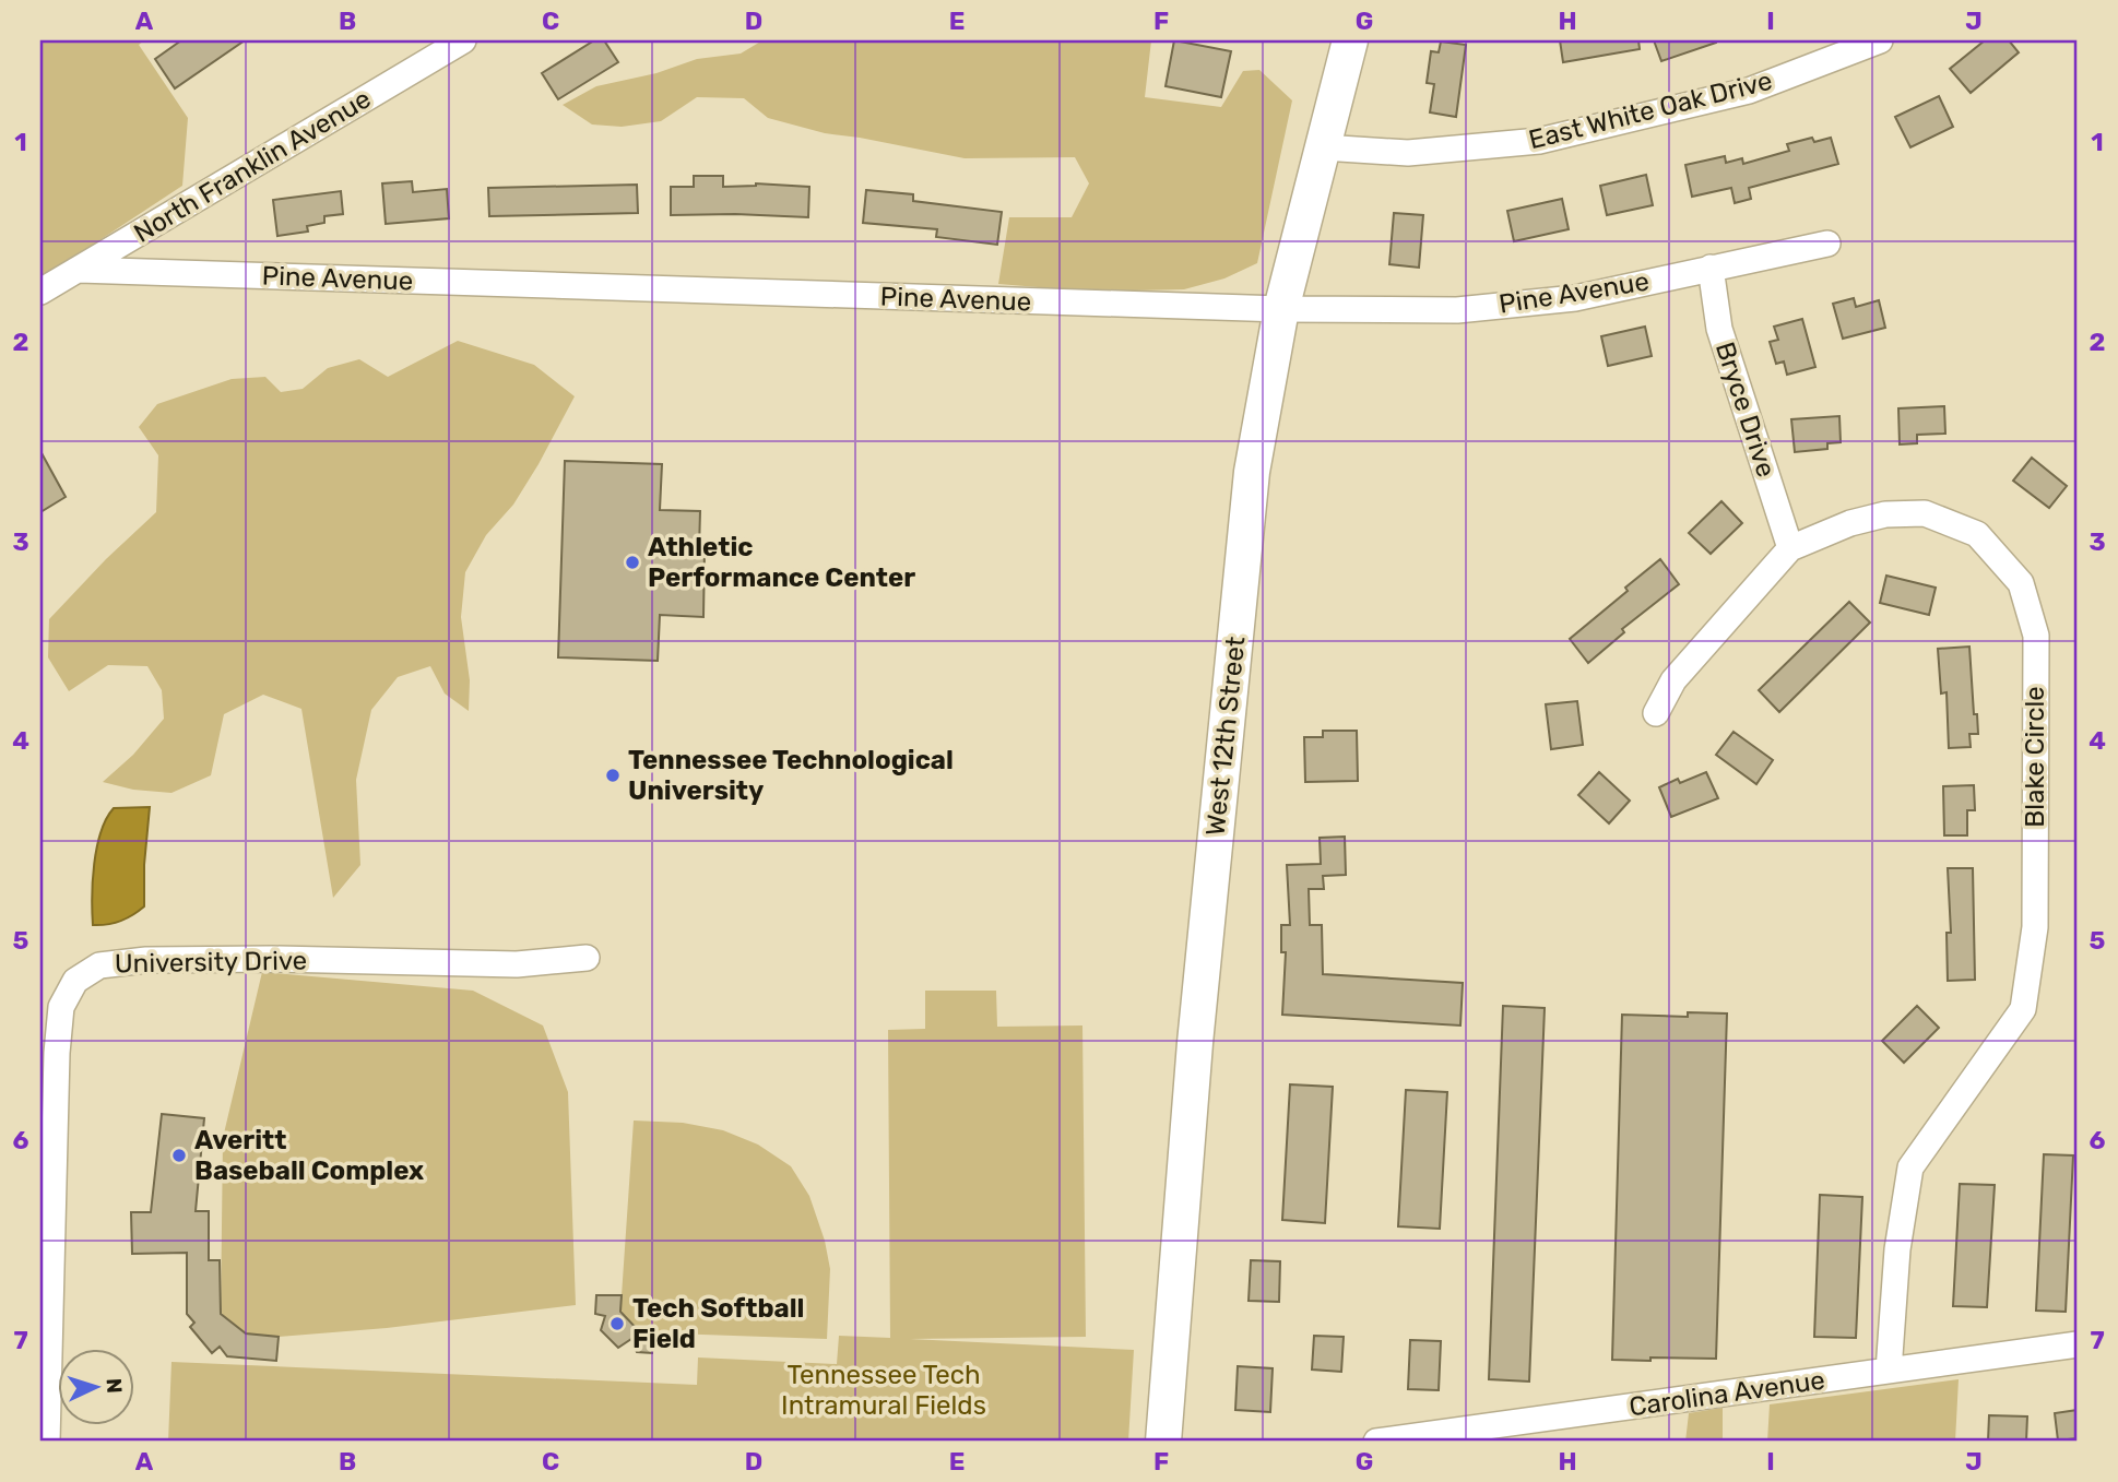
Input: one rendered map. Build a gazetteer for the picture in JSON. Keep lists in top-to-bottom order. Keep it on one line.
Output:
{"streets":{"main road":["West 12th Street"],"street":["East White Oak Drive","North Franklin Avenue","Pine Avenue","Bryce Drive","Blake Circle","University Drive","Carolina Avenue"]},"crossings":[["East White Oak Drive","West 12th Street"],["North Franklin Avenue","Pine Avenue"],["Pine Avenue","Bryce Drive"],["Pine Avenue","West 12th Street"],["Bryce Drive","Blake Circle"],["Blake Circle","Carolina Avenue"]],"parks":["Tennessee Tech Intramural Fields"],"places":["Athletic Performance Center","Tennessee Technological University","Averitt Baseball Complex","Tech Softball Field"],"north":"right","grid":{"columns":["A","B","C","D","E","F","G","H","I","J"],"rows":["1","2","3","4","5","6","7"]}}
